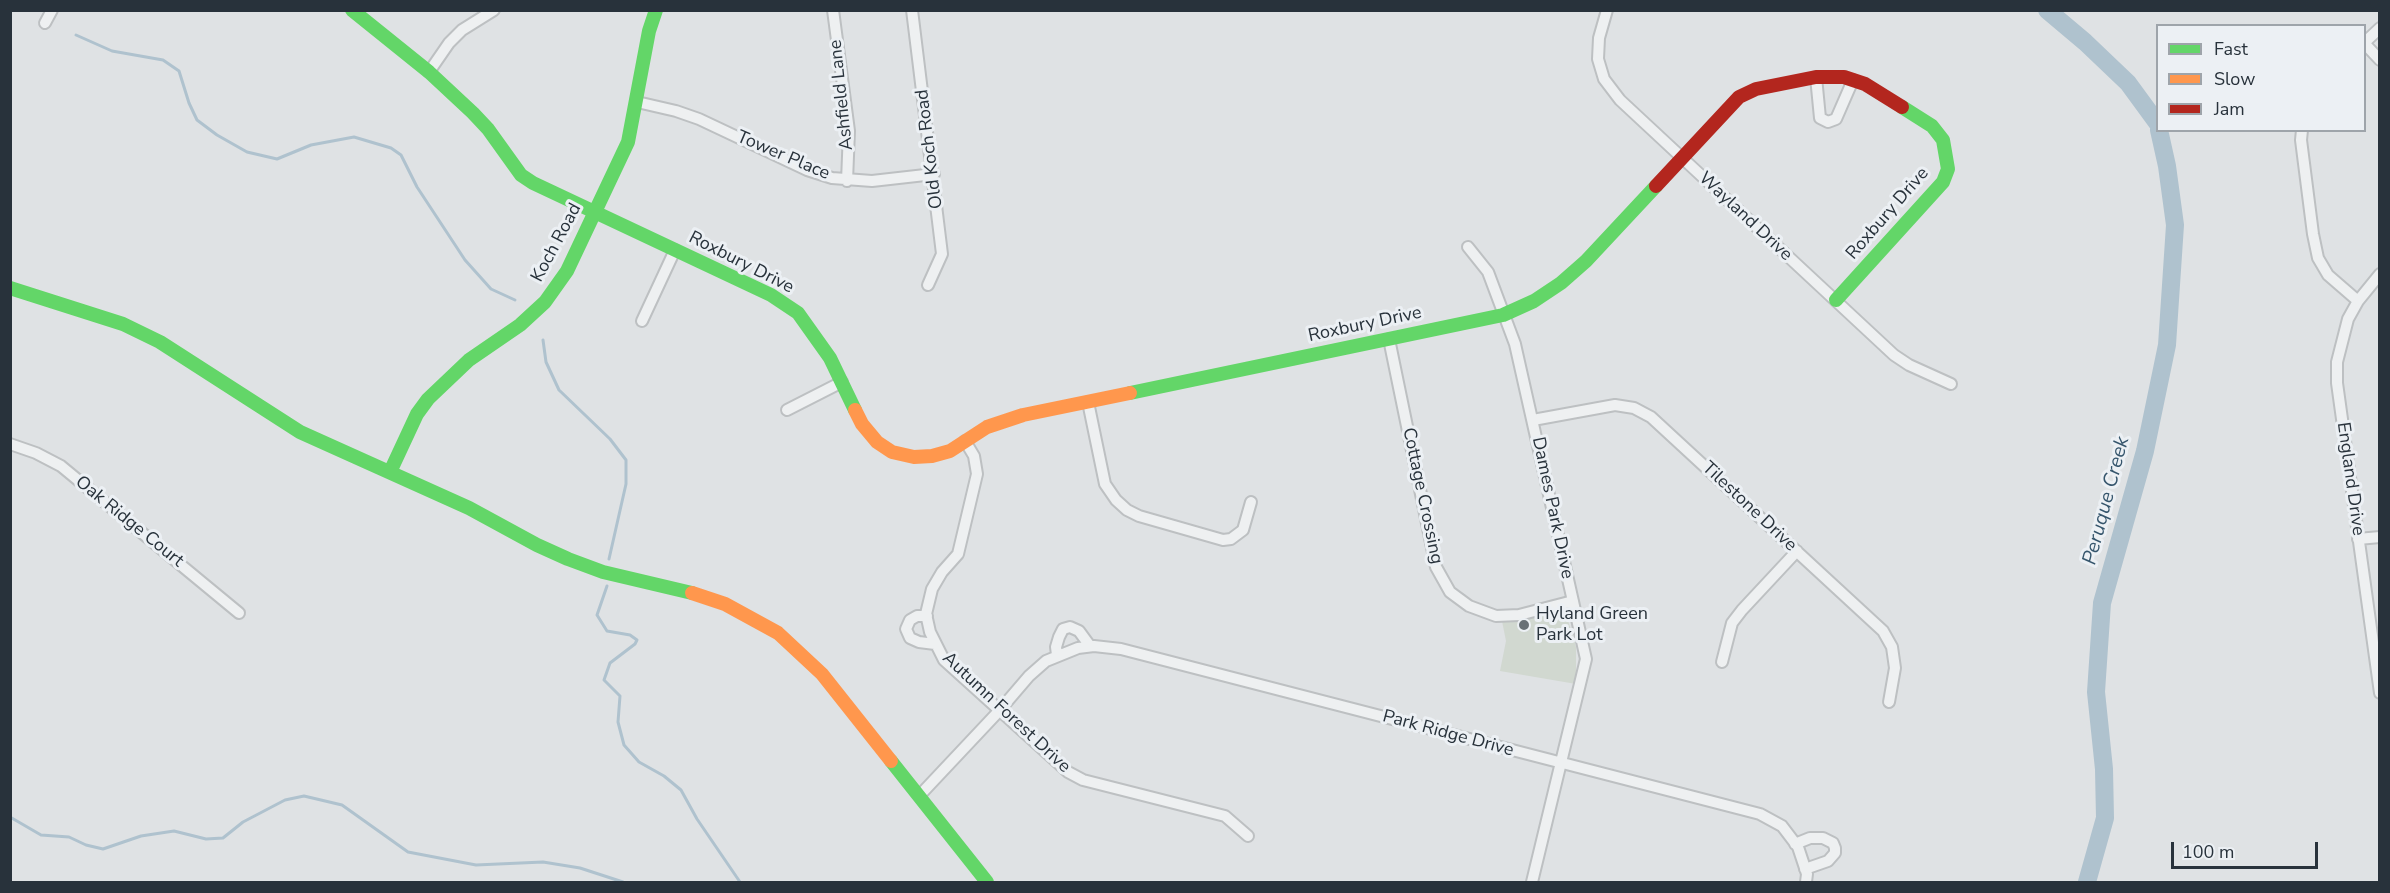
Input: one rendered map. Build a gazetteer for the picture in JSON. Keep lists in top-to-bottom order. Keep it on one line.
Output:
{"streets":{"street":["Ashfield Lane","Old Koch Road","Tower Place","Roxbury Drive","Wayland Drive","Koch Road","England Drive","Cottage Crossing","Tilestone Drive","Dames Park Drive","Oak Ridge Court","Autumn Forest Drive","Park Ridge Drive"]},"crossings":[["Ashfield Lane","Tower Place"],["Old Koch Road","Tower Place"],["Tower Place","Koch Road"],["Roxbury Drive","Wayland Drive"],["Roxbury Drive","Koch Road"],["Roxbury Drive","Cottage Crossing"],["Roxbury Drive","Dames Park Drive"],["Roxbury Drive","Autumn Forest Drive"],["Cottage Crossing","Dames Park Drive"],["Tilestone Drive","Dames Park Drive"],["Dames Park Drive","Park Ridge Drive"],["Autumn Forest Drive","Park Ridge Drive"]],"water":["Peruque Creek"],"places":["Hyland Green Park Lot"],"legend":["Fast","Slow","Jam"],"scale_bar":"100 m"}
